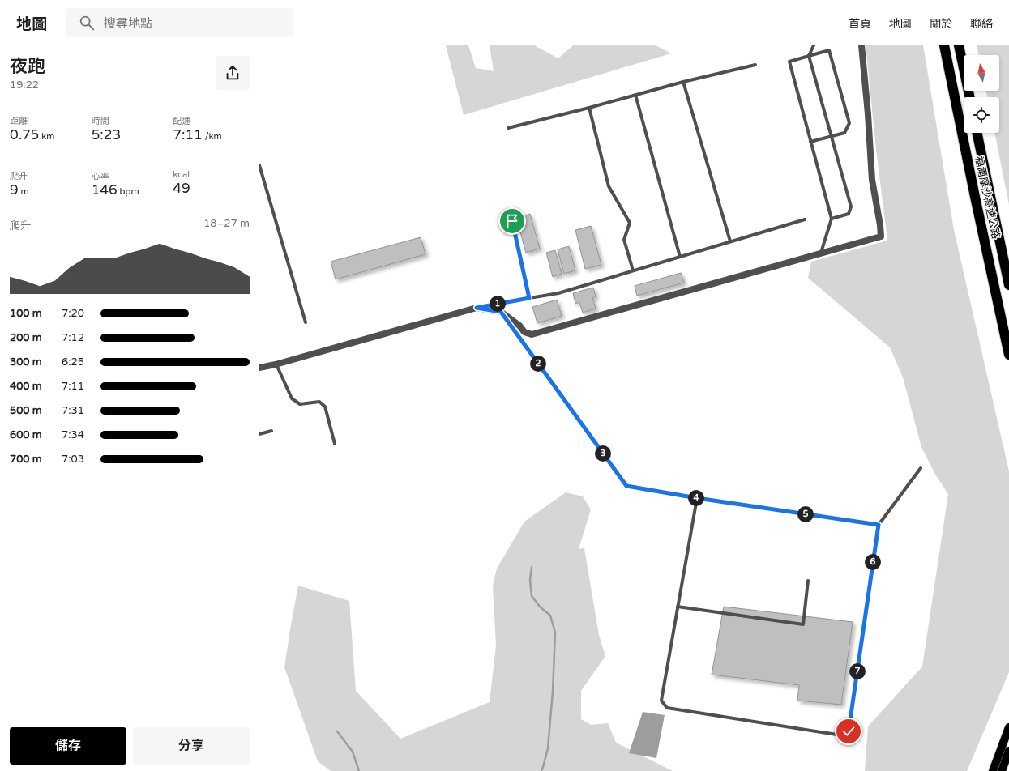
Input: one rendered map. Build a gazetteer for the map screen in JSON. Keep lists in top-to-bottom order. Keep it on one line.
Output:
{"streets":{"highway":["福爾摩沙高速公路"]},"north":"top","page":{"header":"地圖","search":"搜尋地點","nav":["首頁","地圖","關於","聯絡"],"heading":["夜跑","19:22"],"stats":[["距離","0.75 km"],["時間","5:23"],["配速","7:11 /km"],["爬升","9 m"],["心率","146 bpm"],["kcal","49"]],"chart":["爬升","18–27 m"],"pins":["1","2","3","4","5","6","7"],"list":[{"name":"100 m","note":"7:20"},{"name":"200 m","note":"7:12"},{"name":"300 m","note":"6:25"},{"name":"400 m","note":"7:11"},{"name":"500 m","note":"7:31"},{"name":"600 m","note":"7:34"},{"name":"700 m","note":"7:03"}],"buttons":["儲存","分享"]}}
